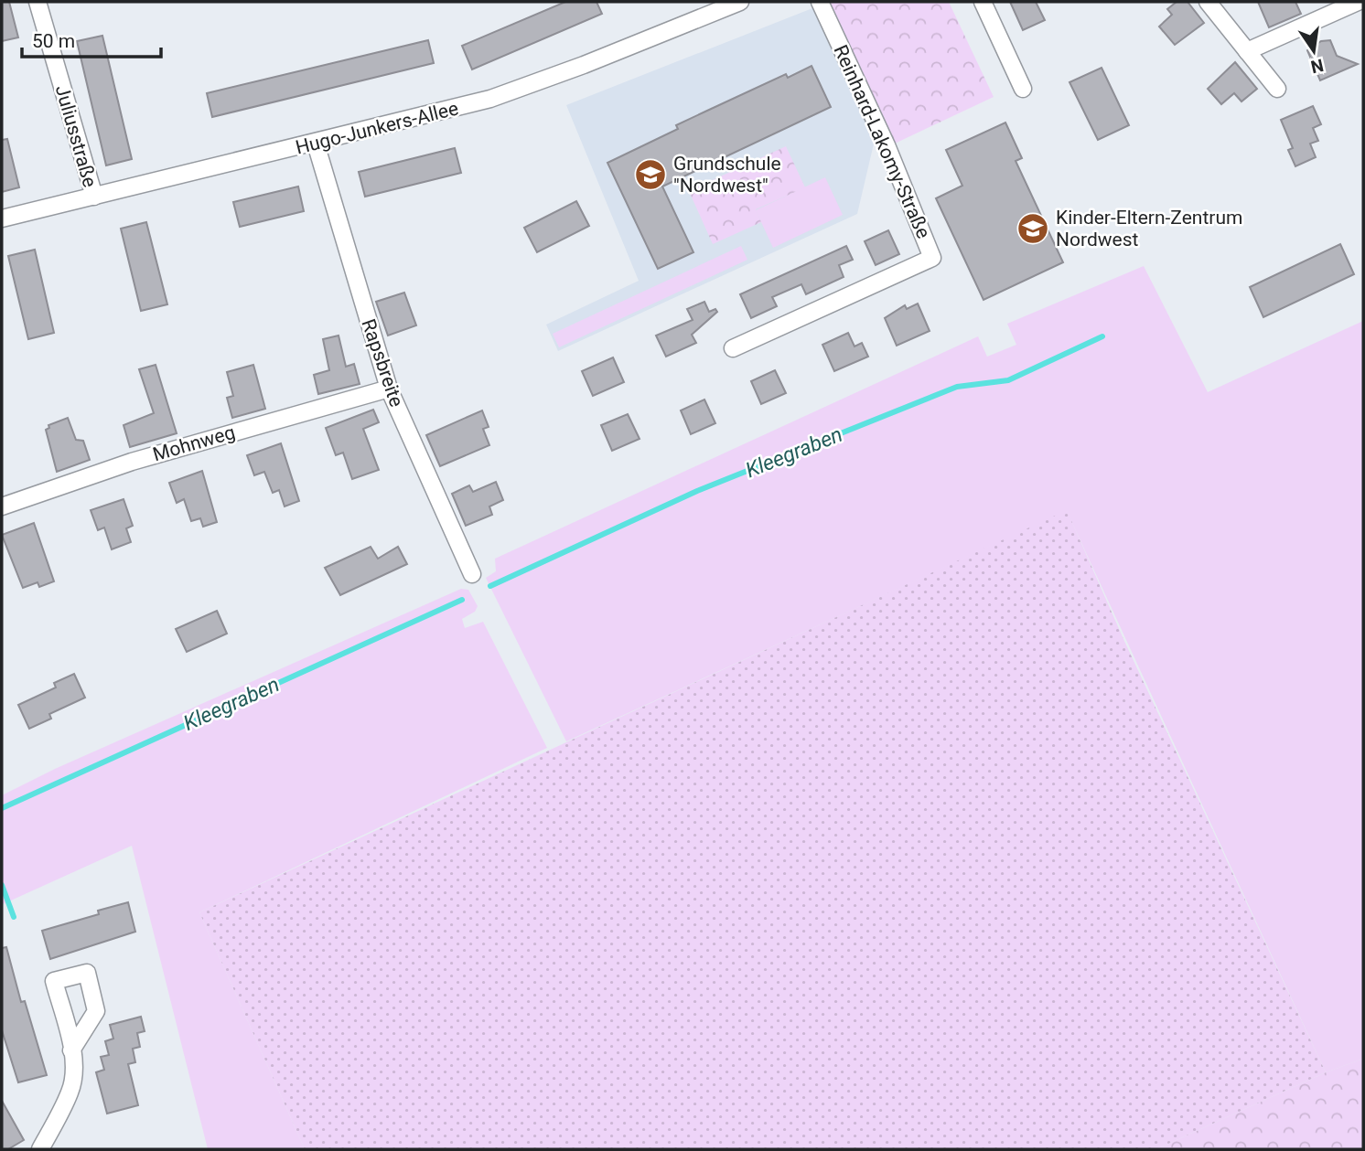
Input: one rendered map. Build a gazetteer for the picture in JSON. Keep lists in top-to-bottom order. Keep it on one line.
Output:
{"streets":{"street":["Hugo-Junkers-Allee","Juliusstraße","Reinhard-Lakomy-Straße","Rapsbreite","Mohnweg"]},"crossings":[["Hugo-Junkers-Allee","Juliusstraße"],["Hugo-Junkers-Allee","Rapsbreite"],["Rapsbreite","Mohnweg"]],"water":["Kleegraben"],"places":{"school or university":["Grundschule \"Nordwest\"","Kinder-Eltern-Zentrum Nordwest"]},"scale_bar":"50 m","north":"bottom"}
